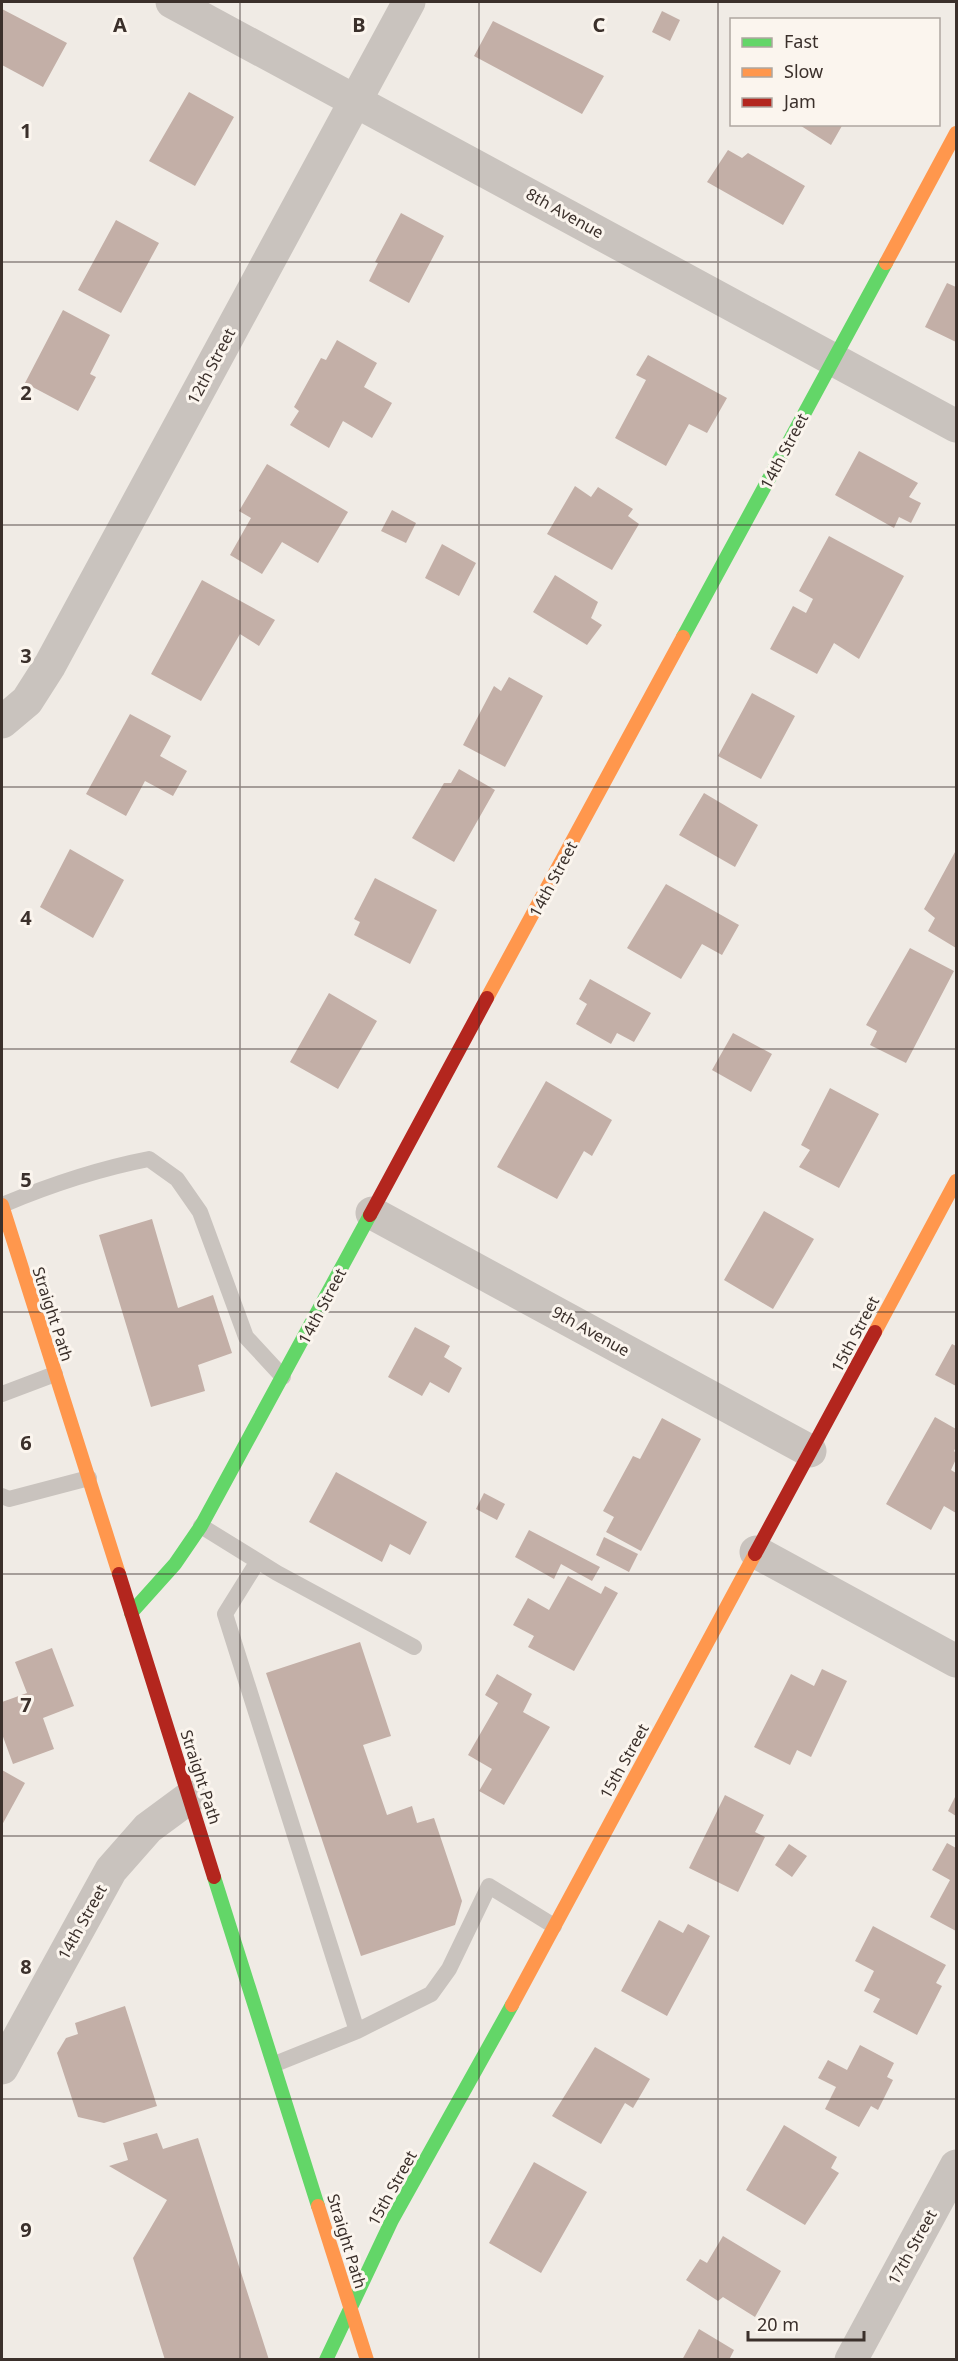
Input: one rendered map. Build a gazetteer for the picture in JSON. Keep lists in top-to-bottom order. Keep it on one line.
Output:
{"streets":{"street":["8th Avenue","12th Street","14th Street","Straight Path","9th Avenue","15th Street","17th Street"]},"crossings":[["8th Avenue","12th Street"],["8th Avenue","14th Street"],["14th Street","Straight Path"],["14th Street","9th Avenue"],["Straight Path","15th Street"],["9th Avenue","15th Street"]],"legend":["Fast","Slow","Jam"],"scale_bar":"20 m","grid":{"columns":["A","B","C"],"rows":["1","2","3","4","5","6","7","8","9"]}}
